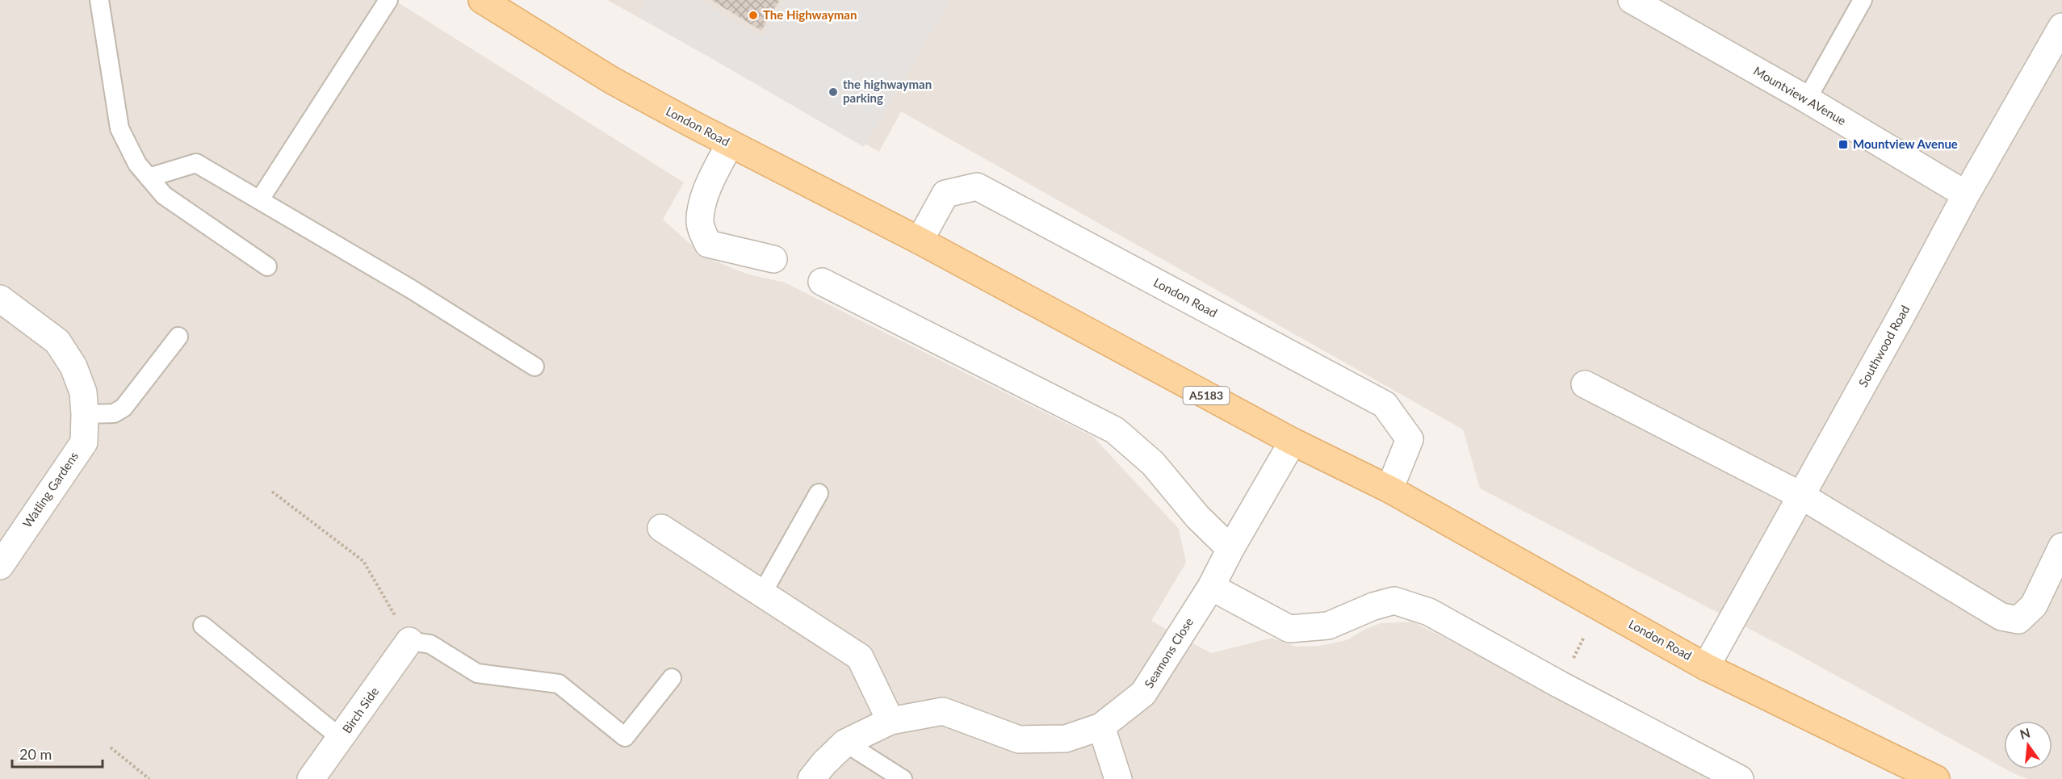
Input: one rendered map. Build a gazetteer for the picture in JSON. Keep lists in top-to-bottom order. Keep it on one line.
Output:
{"streets":{"main road":["London Road","A5183"],"street":["Mountview AVenue","Southwood Road","Watling Gardens","Seamons Close","Birch Side"]},"crossings":[["Mountview AVenue","Southwood Road"],["London Road","Southwood Road"],["London Road","Seamons Close"]],"places":{"other":["The Highwayman","the highwayman parking"],"transit":["Mountview Avenue"]},"scale_bar":"20 m","north":"top"}
